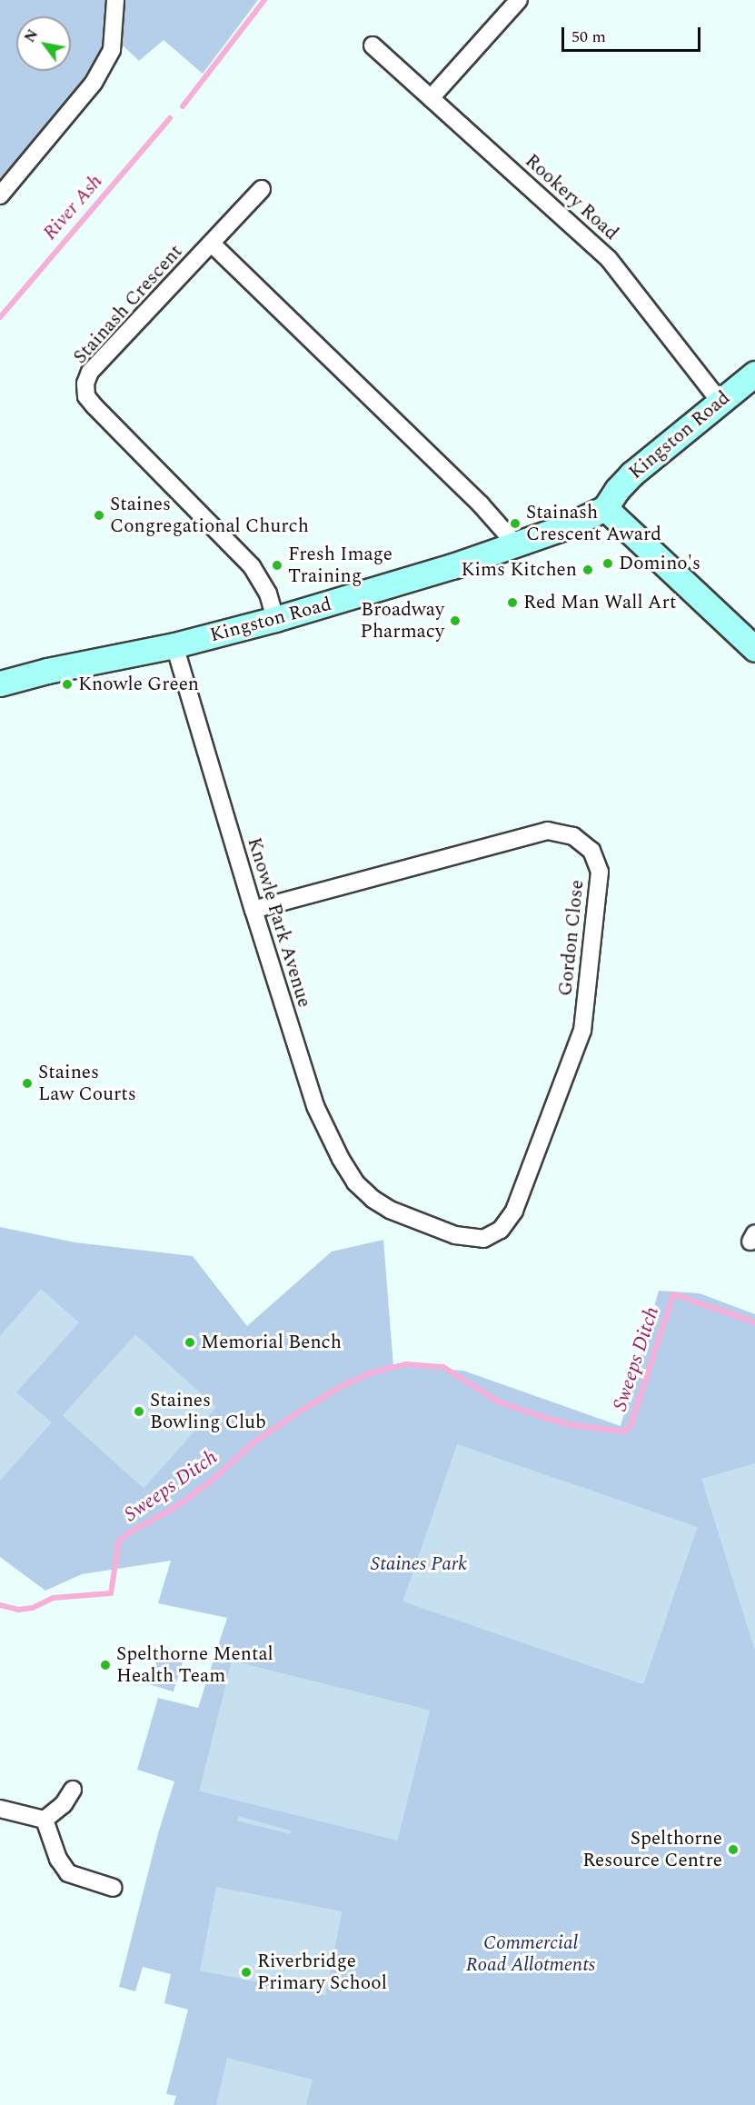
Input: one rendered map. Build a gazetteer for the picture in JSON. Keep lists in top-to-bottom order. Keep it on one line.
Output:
{"streets":{"street":["Rookery Road","Stainash Crescent","Kingston Road","Knowle Park Avenue","Gordon Close"]},"crossings":[["Rookery Road","Kingston Road"],["Stainash Crescent","Kingston Road"],["Kingston Road","Knowle Park Avenue"],["Knowle Park Avenue","Gordon Close"]],"water":["River Ash","Sweeps Ditch"],"parks":["Staines Park","Commercial Road Allotments"],"places":["Staines Congregational Church","Stainash Crescent Award","Domino's","Fresh Image Training","Kims Kitchen","Red Man Wall Art","Broadway Pharmacy","Knowle Green","Staines Law Courts","Memorial Bench","Staines Bowling Club","Spelthorne Mental Health Team","Spelthorne Resource Centre","Riverbridge Primary School"],"scale_bar":"50 m","north":"top left"}
